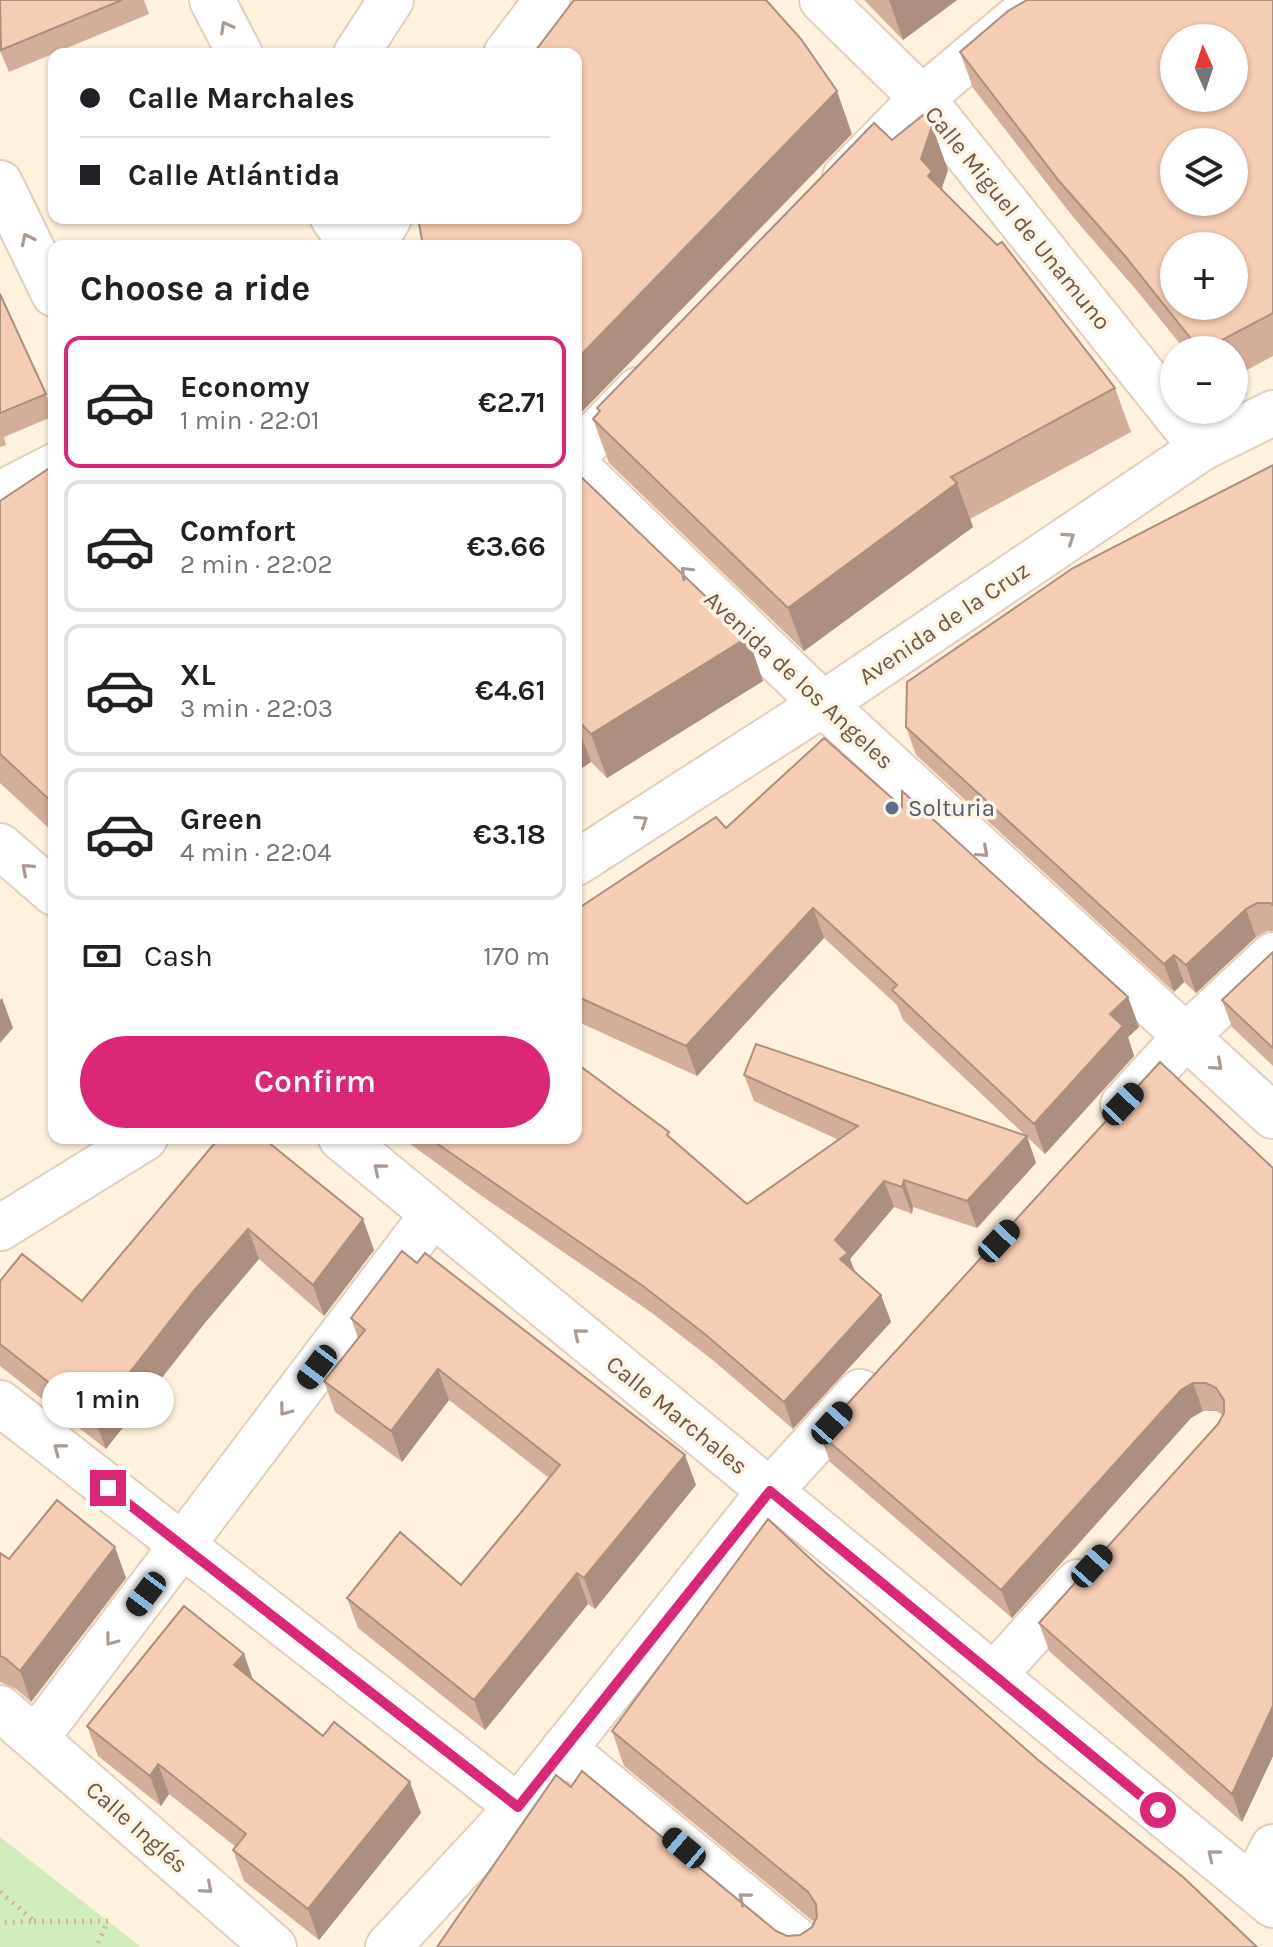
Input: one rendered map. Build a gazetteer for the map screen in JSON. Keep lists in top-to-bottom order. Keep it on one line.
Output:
{"streets":{"street":["Calle Miguel de Unamuno","Avenida de la Cruz","Avenida de los Angeles","Calle Marchales","Calle Inglés"]},"crossings":[["Calle Miguel de Unamuno","Avenida de la Cruz"],["Avenida de la Cruz","Avenida de los Angeles"]],"one_way":["Avenida de la Cruz","Calle Marchales"],"places":["Solturia"],"north":"top","page":{"map_buttons":["+","−"],"banner":["Calle Marchales","Calle Atlántida"],"heading":"Choose a ride","list":[{"name":"Economy","note":"1 min · 22:01","value":"€2.71"},{"name":"Comfort","note":"2 min · 22:02","value":"€3.66"},{"name":"XL","note":"3 min · 22:03","value":"€4.61"},{"name":"Green","note":"4 min · 22:04","value":"€3.18"}],"pay":["Cash","170 m"],"buttons":"Confirm","bubble":"1 min"}}
